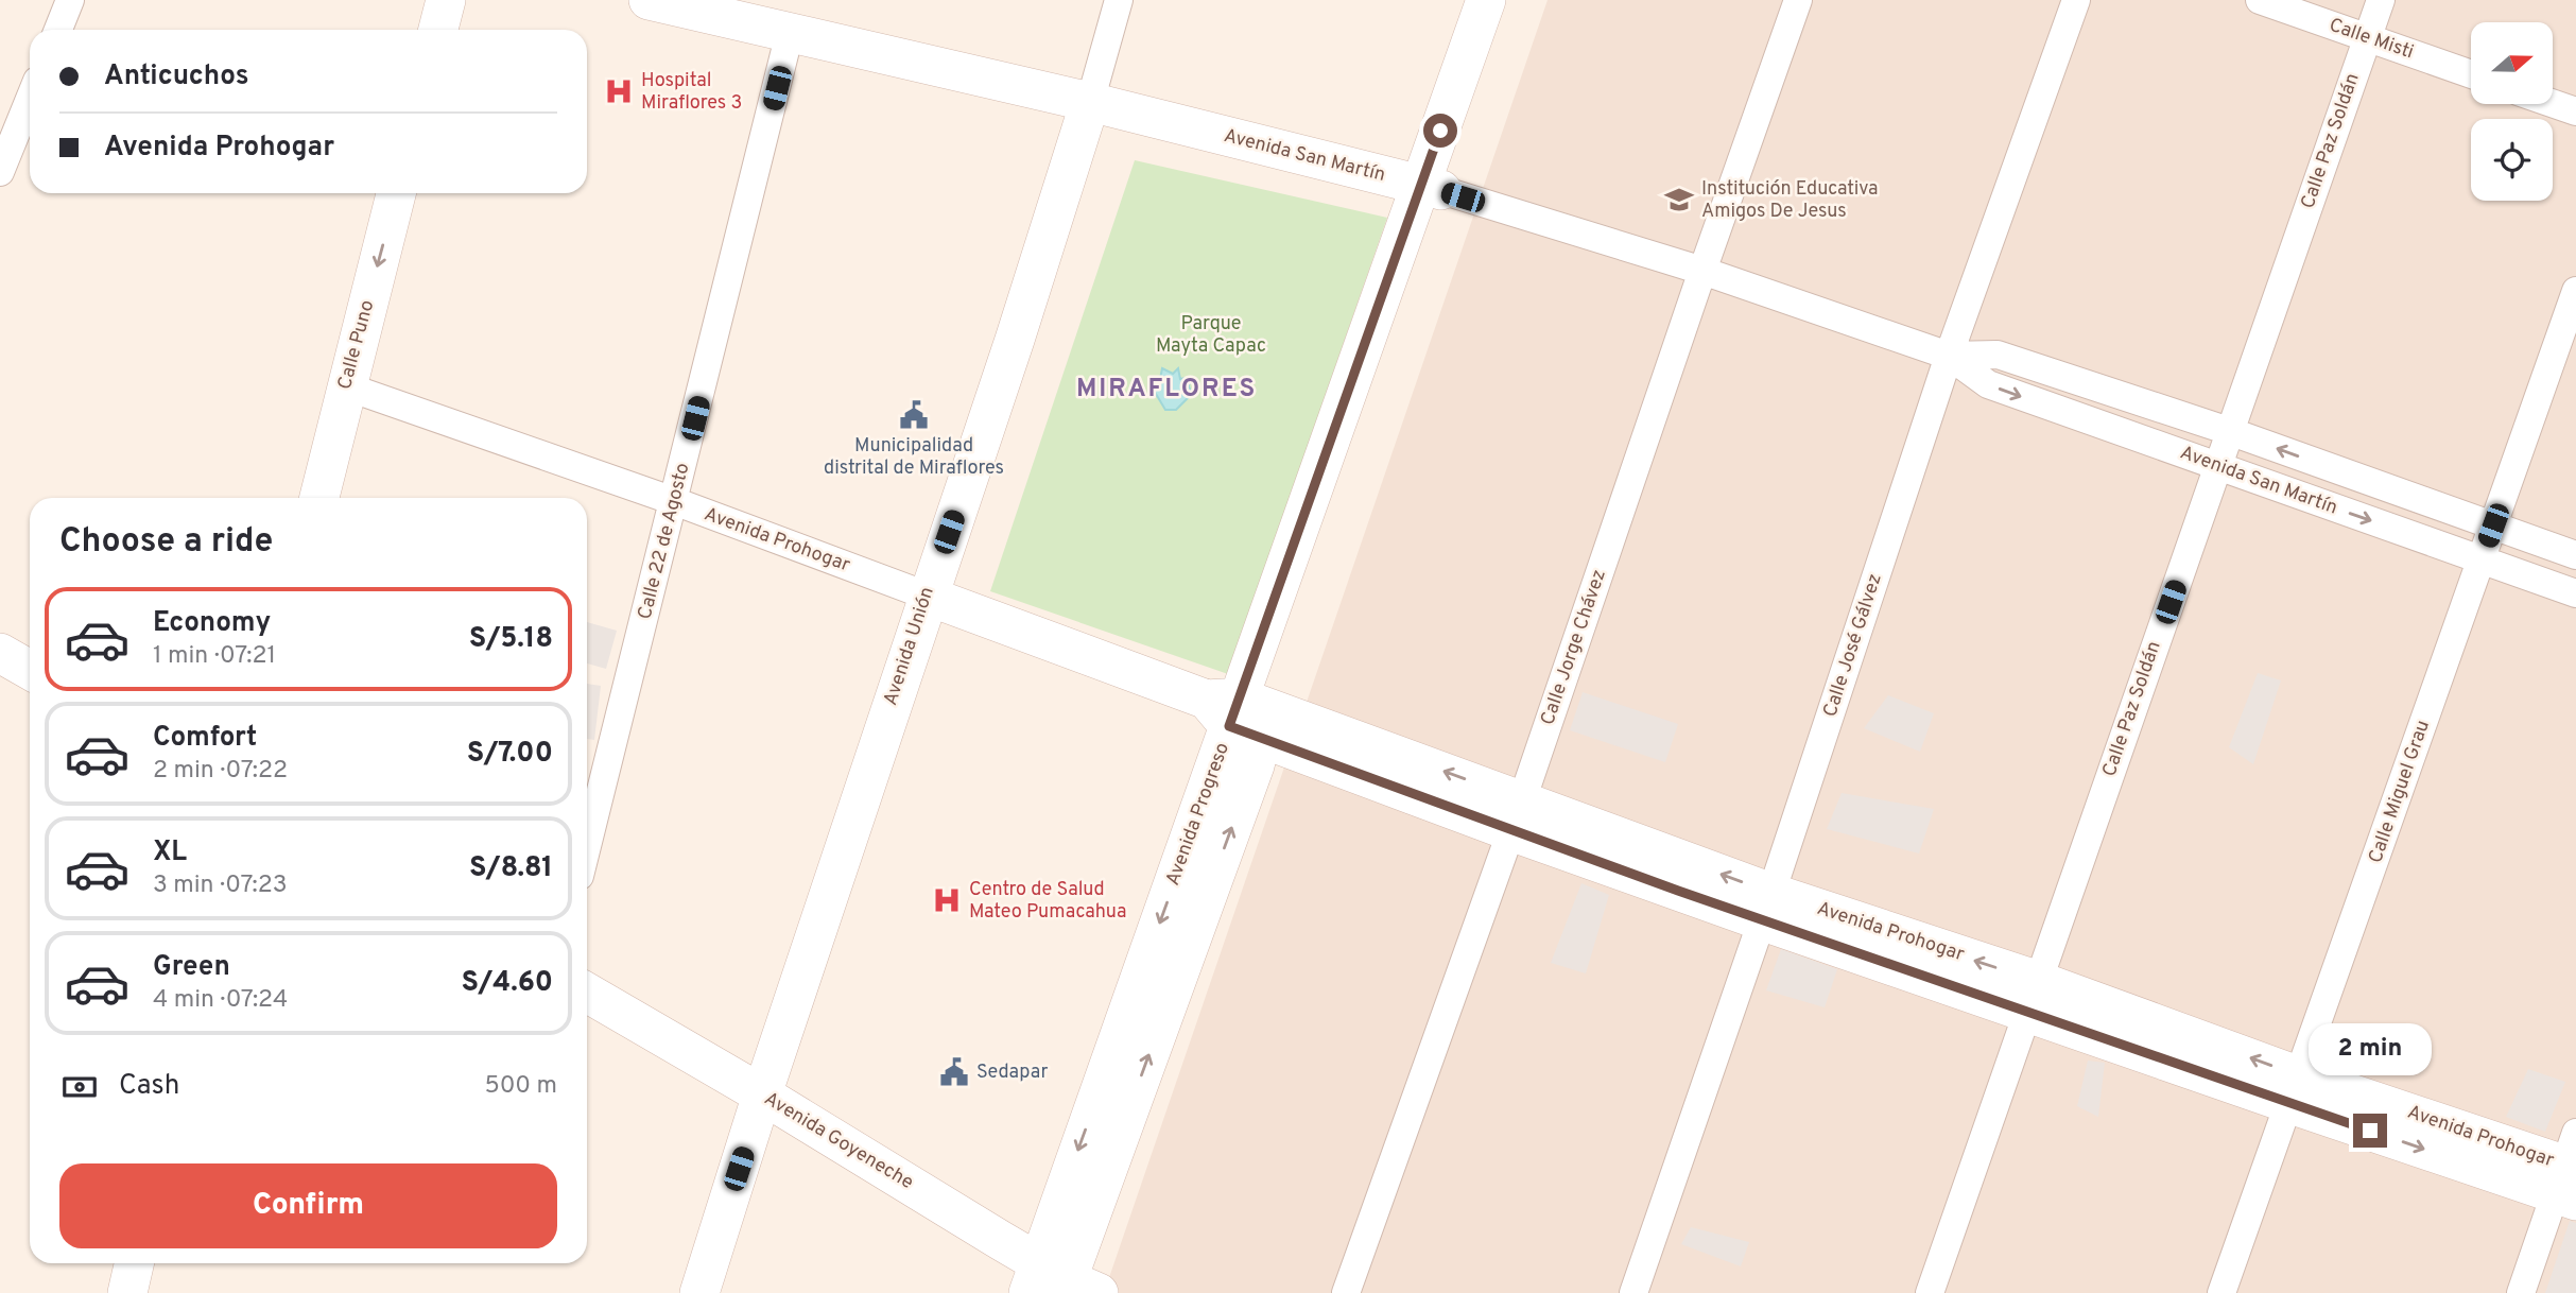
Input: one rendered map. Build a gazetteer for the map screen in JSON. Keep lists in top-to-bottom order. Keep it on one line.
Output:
{"streets":{"street":["Calle Misti","Calle Paz Soldán","Avenida San Martín","Calle Puno","Avenida Prohogar","Calle 22 de Agosto","Calle José Gálvez","Avenida Unión","Calle Jorge Chávez","Calle Miguel Grau","Avenida Progreso","Avenida Goyeneche"]},"crossings":[["Calle Misti","Calle Paz Soldán"],["Calle Paz Soldán","Avenida San Martín"],["Calle Paz Soldán","Avenida Prohogar"],["Avenida San Martín","Calle 22 de Agosto"],["Avenida San Martín","Calle José Gálvez"],["Avenida San Martín","Avenida Unión"],["Avenida San Martín","Calle Jorge Chávez"],["Avenida San Martín","Calle Miguel Grau"],["Avenida San Martín","Avenida Progreso"],["Calle Puno","Avenida Prohogar"],["Avenida Prohogar","Calle 22 de Agosto"],["Avenida Prohogar","Calle José Gálvez"],["Avenida Prohogar","Avenida Unión"],["Avenida Prohogar","Calle Jorge Chávez"],["Avenida Prohogar","Calle Miguel Grau"],["Avenida Prohogar","Avenida Progreso"],["Avenida Unión","Avenida Goyeneche"],["Avenida Progreso","Avenida Goyeneche"]],"one_way":["Calle Puno"],"districts":["MIRAFLORES"],"parks":["Parque Mayta Capac"],"places":{"hospital":["Hospital Miraflores 3","Centro de Salud Mateo Pumacahua"],"school or university":["Institución Educativa Amigos De Jesus"],"public building":["Municipalidad distrital de Miraflores","Sedapar"]},"north":"right","page":{"banner":["Anticuchos","Avenida Prohogar"],"heading":"Choose a ride","list":[{"name":"Economy","note":"1 min · 07:21","value":"S/5.18"},{"name":"Comfort","note":"2 min · 07:22","value":"S/7.00"},{"name":"XL","note":"3 min · 07:23","value":"S/8.81"},{"name":"Green","note":"4 min · 07:24","value":"S/4.60"}],"bubble":"2 min","pay":["Cash","500 m"],"buttons":"Confirm"}}
